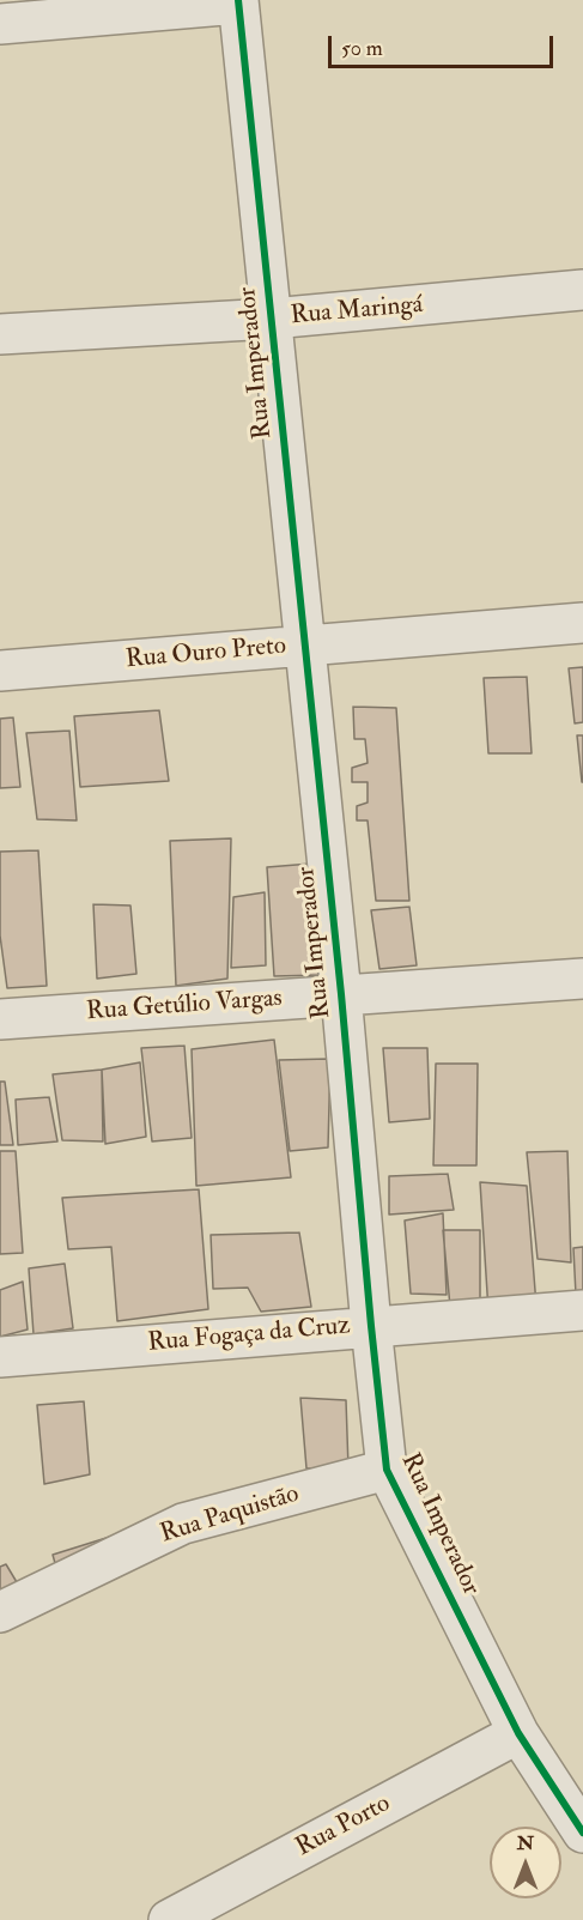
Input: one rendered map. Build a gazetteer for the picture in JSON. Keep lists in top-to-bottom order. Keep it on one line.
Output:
{"streets":{"street":["Rua Maringá","Rua Imperador","Rua Ouro Preto","Rua Getúlio Vargas","Rua Fogaça da Cruz","Rua Paquistão","Rua Porto"]},"crossings":[["Rua Maringá","Rua Imperador"],["Rua Imperador","Rua Ouro Preto"],["Rua Imperador","Rua Getúlio Vargas"],["Rua Imperador","Rua Fogaça da Cruz"],["Rua Imperador","Rua Paquistão"],["Rua Imperador","Rua Porto"]],"scale_bar":"50 m","north":"top"}
